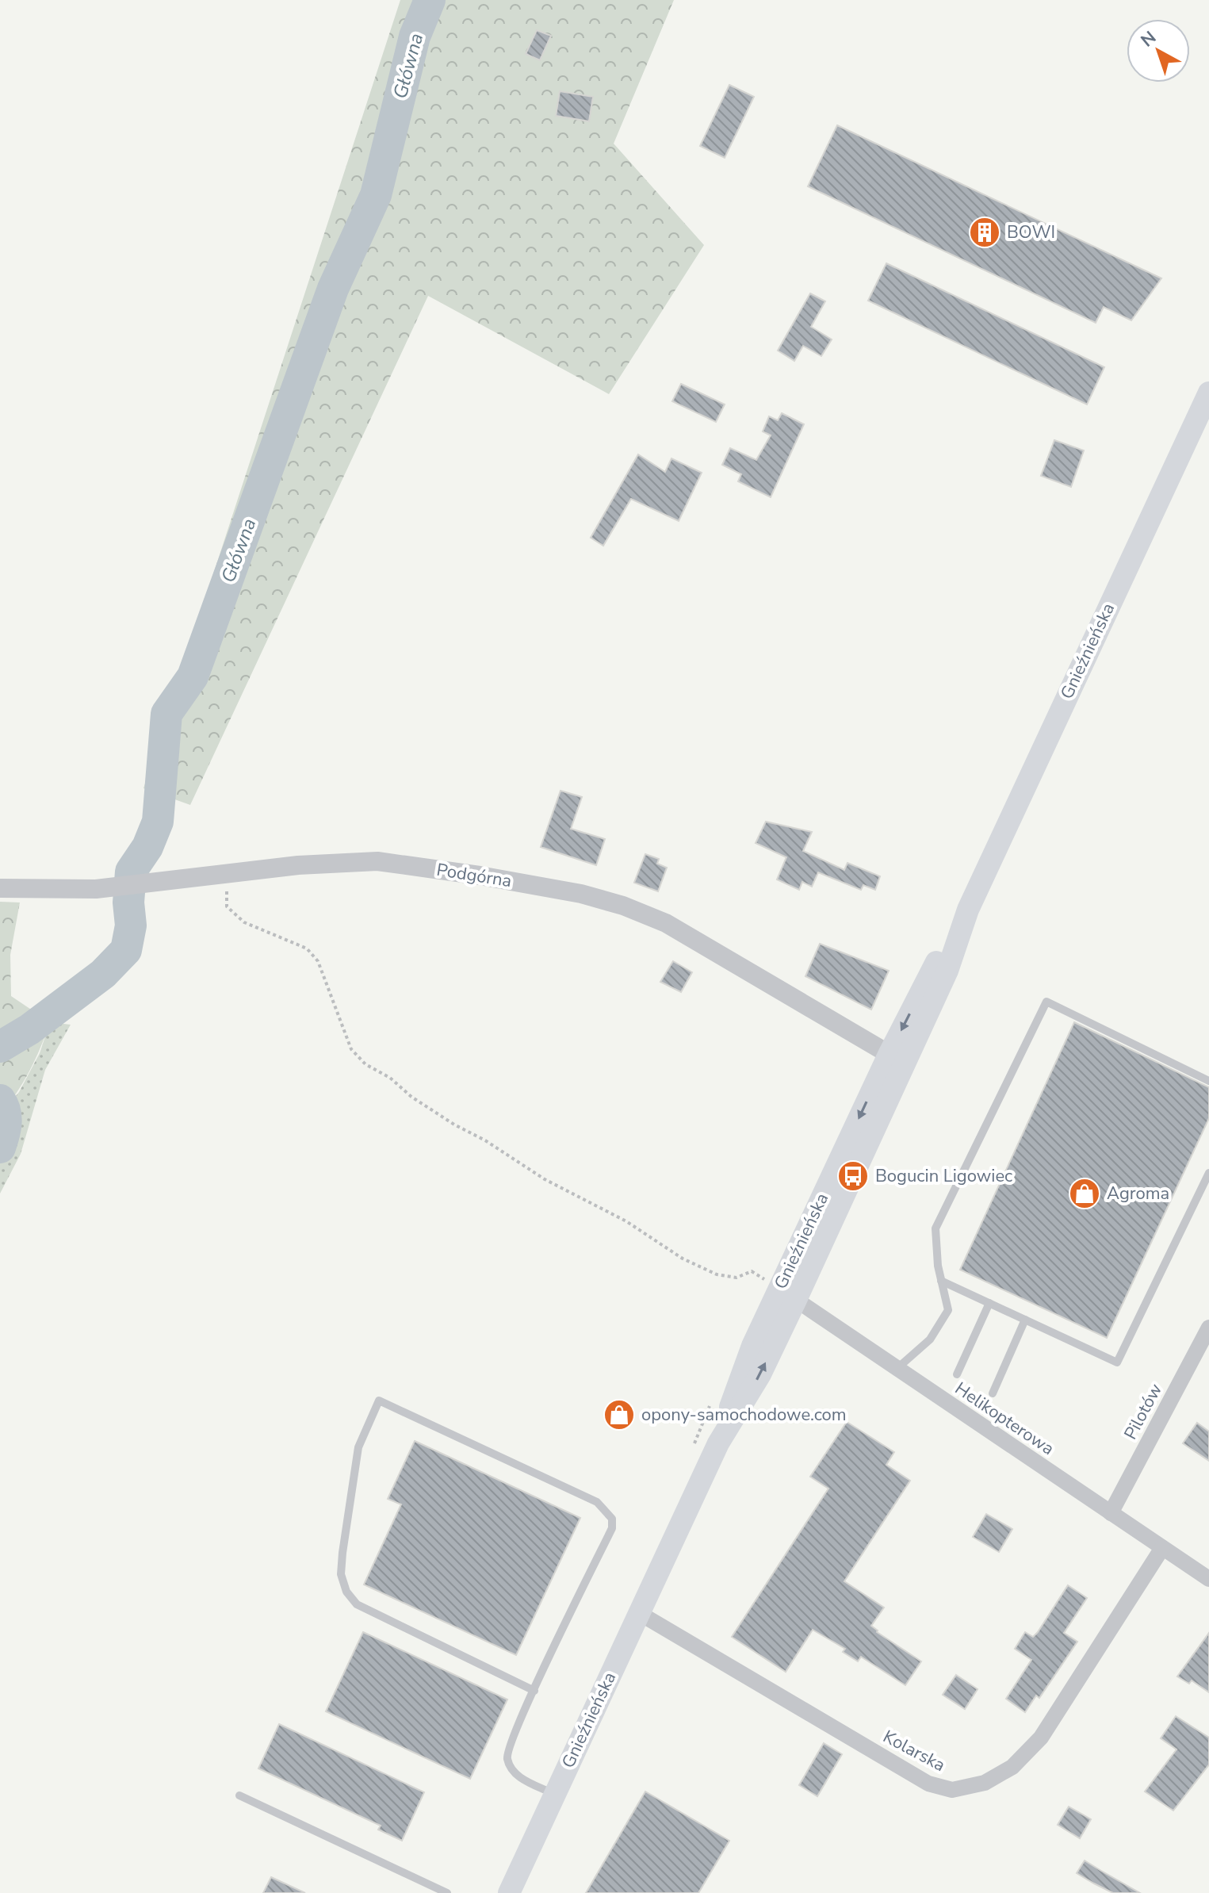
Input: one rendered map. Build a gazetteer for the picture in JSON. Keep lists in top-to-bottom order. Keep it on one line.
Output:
{"streets":{"main road":["Gnieźnieńska"],"street":["Podgórna","Pilotów","Helikopterowa","Kolarska"]},"crossings":[["Gnieźnieńska","Podgórna"],["Gnieźnieńska","Helikopterowa"],["Gnieźnieńska","Kolarska"],["Pilotów","Helikopterowa"],["Helikopterowa","Kolarska"]],"water":["Główna"],"places":{"building":["BOWI"],"bus stop":["Bogucin Ligowiec"],"shop":["Agroma","opony-samochodowe.com"]},"north":"top left"}
